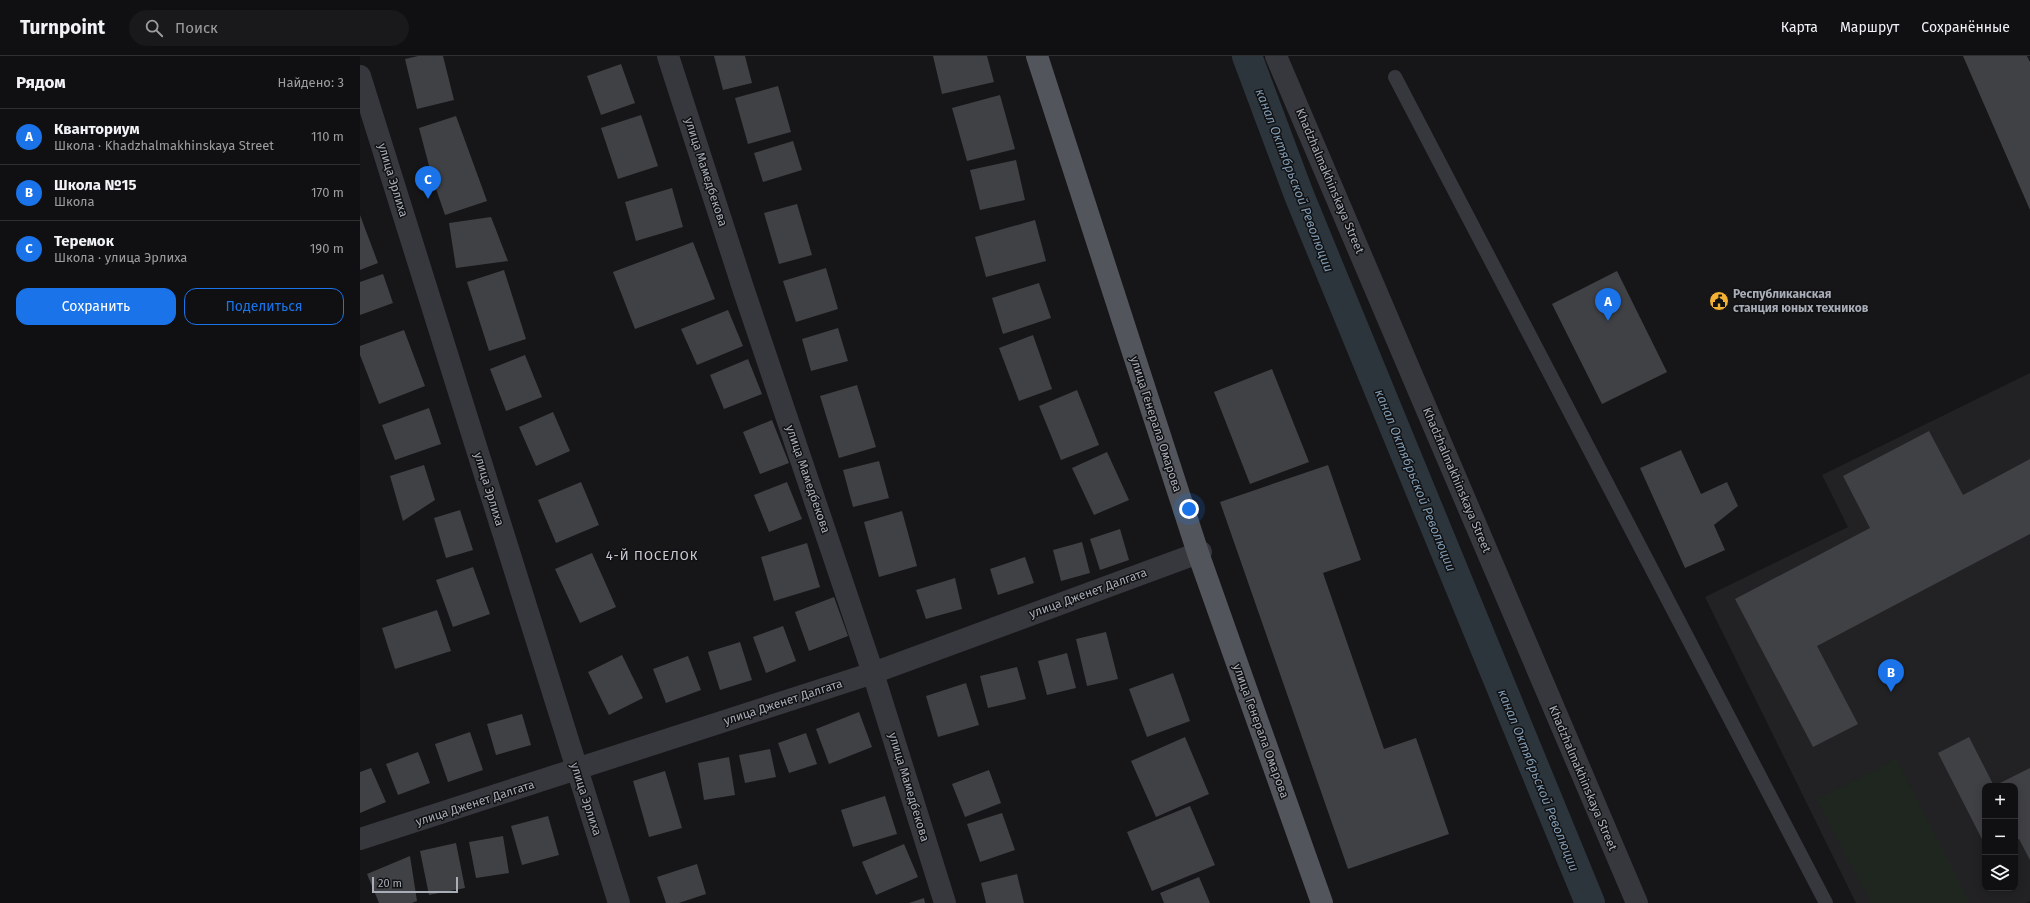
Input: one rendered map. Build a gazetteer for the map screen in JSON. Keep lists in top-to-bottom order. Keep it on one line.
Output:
{"streets":{"main road":["улица Генерала Омарова"],"street":["улица Мамедбекова","улица Эрлиха","Khadzhalmakhinskaya Street","улица Дженет Далгата"]},"crossings":[["улица Мамедбекова","улица Дженет Далгата"],["улица Эрлиха","улица Дженет Далгата"],["улица Генерала Омарова","улица Дженет Далгата"]],"districts":["4-Й ПОСЕЛОК"],"water":["канал Октябрьской Революции"],"places":{"public building":["Республиканская станция юных техников"]},"scale_bar":"20 m","page":{"header":"Turnpoint","search":"Поиск","nav":["Карта","Маршрут","Сохранённые"],"heading":["Рядом","Найдено: 3"],"list":[{"mark":"A","name":"Кванториум","note":"Школа · Khadzhalmakhinskaya Street","value":"110 m"},{"mark":"B","name":"Школа №15","note":"Школа","value":"170 m"},{"mark":"C","name":"Теремок","note":"Школа · улица Эрлиха","value":"190 m"}],"pins":["C","A","B"],"buttons":["Сохранить","Поделиться"],"map_buttons":["+","−"],"scale":"20 m"}}
